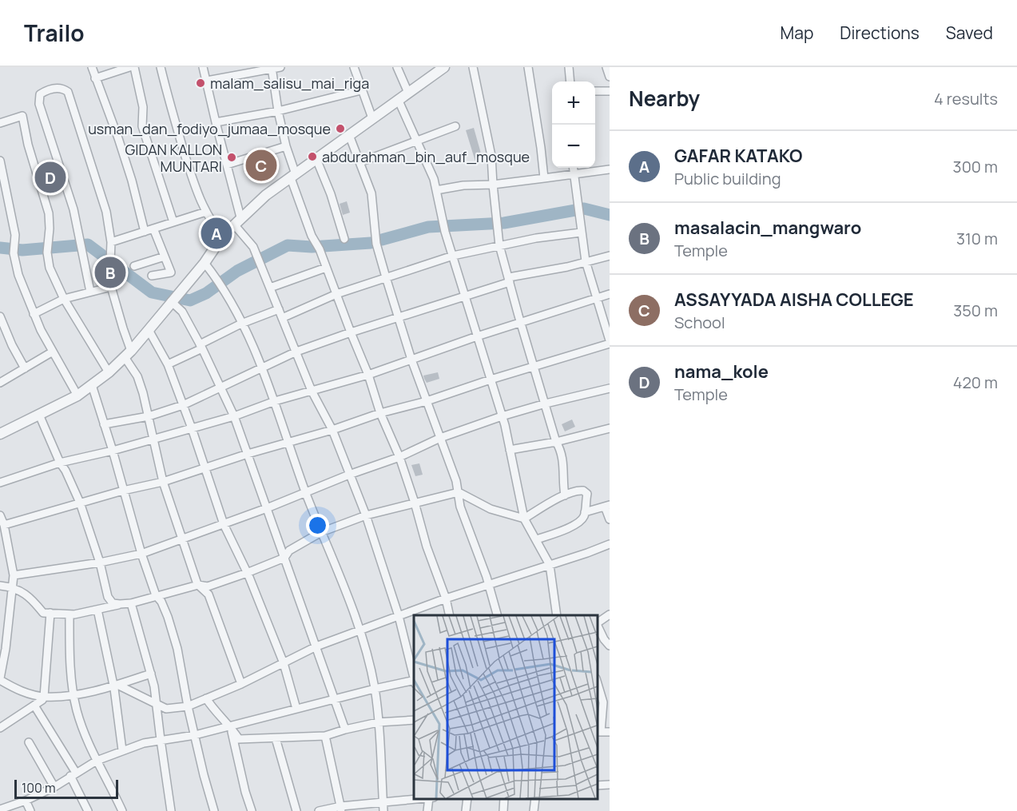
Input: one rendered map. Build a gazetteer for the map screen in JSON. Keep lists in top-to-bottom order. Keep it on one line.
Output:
{"places":["malam_salisu_mai_riga","usman_dan_fodiyo_jumaa_mosque","abdurahman_bin_auf_mosque","GIDAN KALLON MUNTARI"],"scale_bar":"100 m","page":{"header":"Trailo","nav":["Map","Directions","Saved"],"heading":["Nearby","4 results"],"map_buttons":["+","−"],"list":[{"mark":"A","name":"GAFAR KATAKO","note":"Public building","value":"300 m"},{"mark":"B","name":"masalacin_mangwaro","note":"Temple","value":"310 m"},{"mark":"C","name":"ASSAYYADA AISHA COLLEGE","note":"School","value":"350 m"},{"mark":"D","name":"nama_kole","note":"Temple","value":"420 m"}],"pins":["C","D","A","B"],"scale":"100 m"}}
